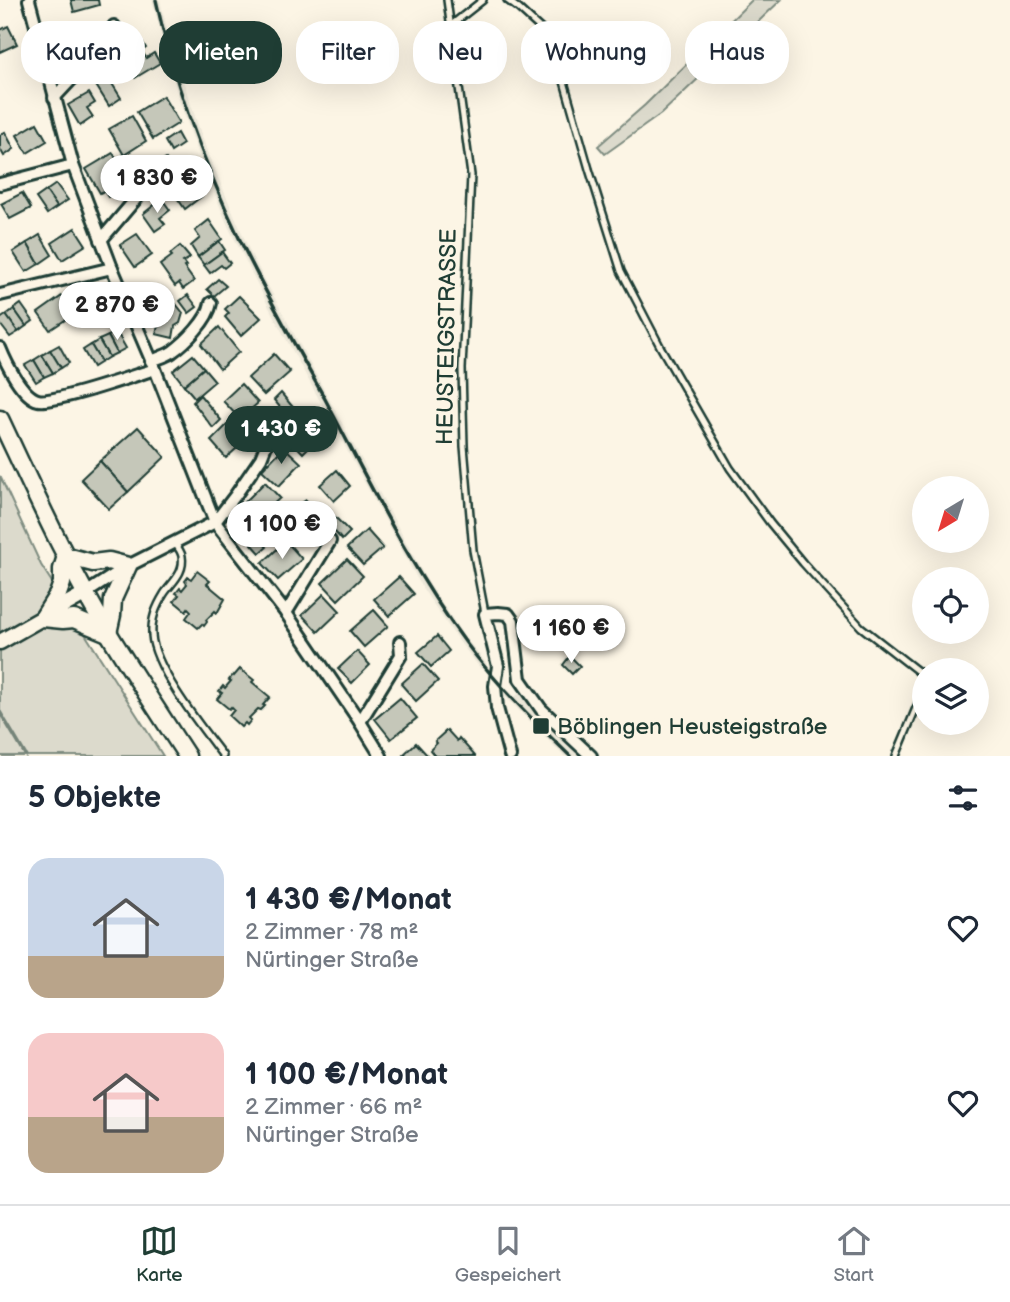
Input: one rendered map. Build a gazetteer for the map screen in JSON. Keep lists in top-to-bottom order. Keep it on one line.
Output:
{"streets":{"street":["HEUSTEIGSTRASSE"]},"places":{"transit":["Böblingen Heusteigstraße"]},"north":"bottom left","page":{"chip":["Kaufen","Mieten","Filter","Neu","Wohnung","Haus"],"price":["1 830 €","2 870 €","1 430 €","1 100 €","1 160 €"],"heading":"5 Objekte","list":[{"name":"1 430 €/Monat","note":"2 Zimmer · 78 m² · Nürtinger Straße"},{"name":"1 100 €/Monat","note":"2 Zimmer · 66 m² · Nürtinger Straße"}],"tabs":["Karte","Gespeichert","Start"]}}
